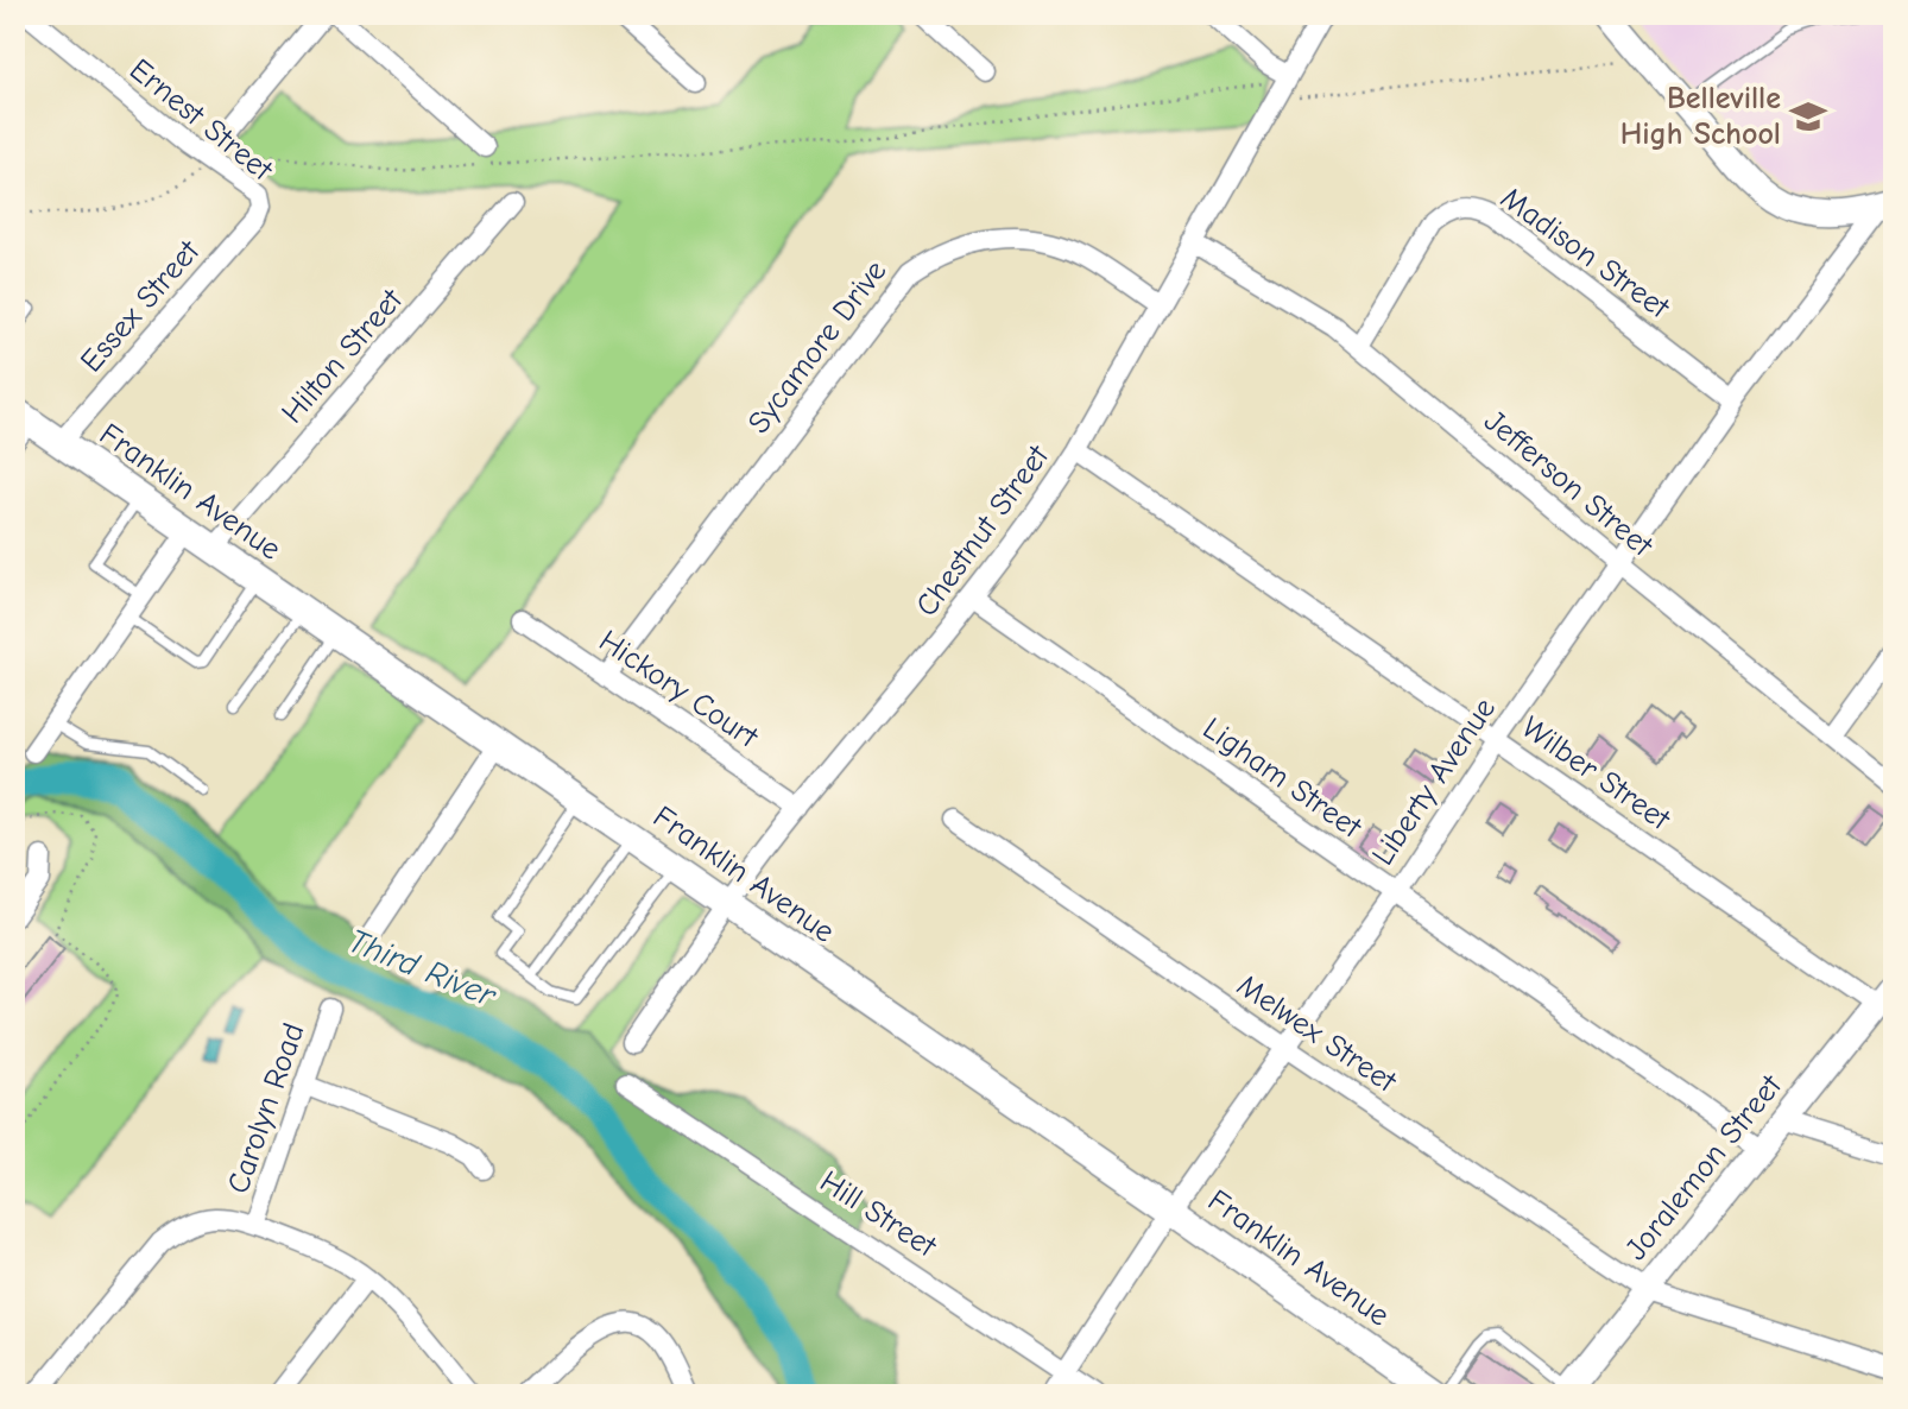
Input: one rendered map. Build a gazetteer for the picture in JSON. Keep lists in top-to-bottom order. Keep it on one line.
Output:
{"streets":{"main road":["Franklin Avenue"],"street":["Ernest Street","Madison Street","Essex Street","Sycamore Drive","Hilton Street","Jefferson Street","Chestnut Street","Hickory Court","Wilber Street","Ligham Street","Liberty Avenue","Melwex Street","Carolyn Road","Joralemon Street","Hill Street"]},"crossings":[["Ernest Street","Essex Street"],["Madison Street","Jefferson Street"],["Madison Street","Liberty Avenue"],["Essex Street","Franklin Avenue"],["Sycamore Drive","Chestnut Street"],["Sycamore Drive","Hickory Court"],["Hilton Street","Franklin Avenue"],["Jefferson Street","Chestnut Street"],["Jefferson Street","Liberty Avenue"],["Franklin Avenue","Chestnut Street"],["Franklin Avenue","Liberty Avenue"],["Chestnut Street","Hickory Court"],["Chestnut Street","Wilber Street"],["Chestnut Street","Ligham Street"],["Wilber Street","Liberty Avenue"],["Wilber Street","Joralemon Street"],["Ligham Street","Liberty Avenue"],["Ligham Street","Joralemon Street"],["Liberty Avenue","Melwex Street"],["Liberty Avenue","Hill Street"],["Melwex Street","Joralemon Street"]],"water":["Third River"],"places":{"school or university":["Belleville High School"]}}
